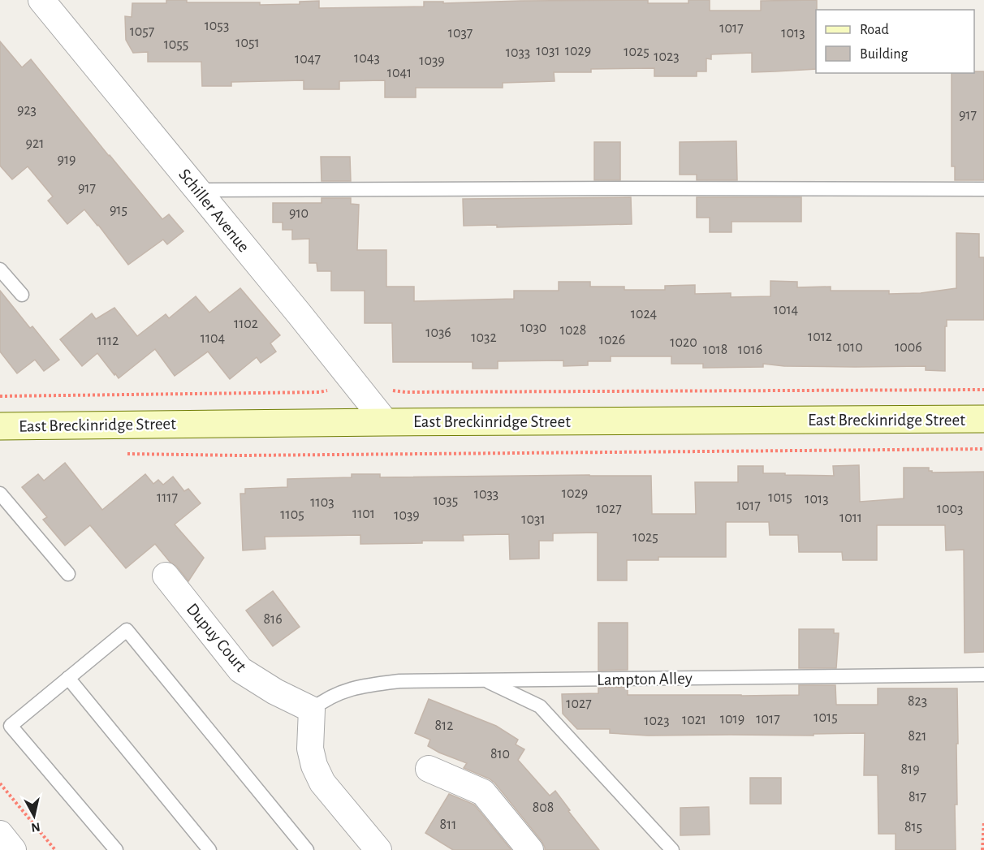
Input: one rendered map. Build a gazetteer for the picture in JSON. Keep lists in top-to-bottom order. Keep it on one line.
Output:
{"streets":{"street":["Schiller Avenue","East Breckinridge Street","Dupuy Court"],"lane":["Lampton Alley"]},"crossings":[["Schiller Avenue","East Breckinridge Street"],["Dupuy Court","Lampton Alley"]],"house_numbers":["1053","1017","1057","1037","1013","1051","1055","1031","1029","1025","1033","1023","1043","1047","1039","1041","923","917","921","919","917","915","910","1014","1024","1102","1030","1028","1036","1012","1032","1104","1026","1112","1020","1010","1006","1018","1016","1029","1033","1117","1015","1013","1035","1103","1017","1027","1003","1101","1105","1039","1011","1031","1025","816","823","1027","1015","1019","1017","1021","1023","812","821","810","819","817","808","811","815"],"legend":["Road","Building"],"north":"bottom"}
